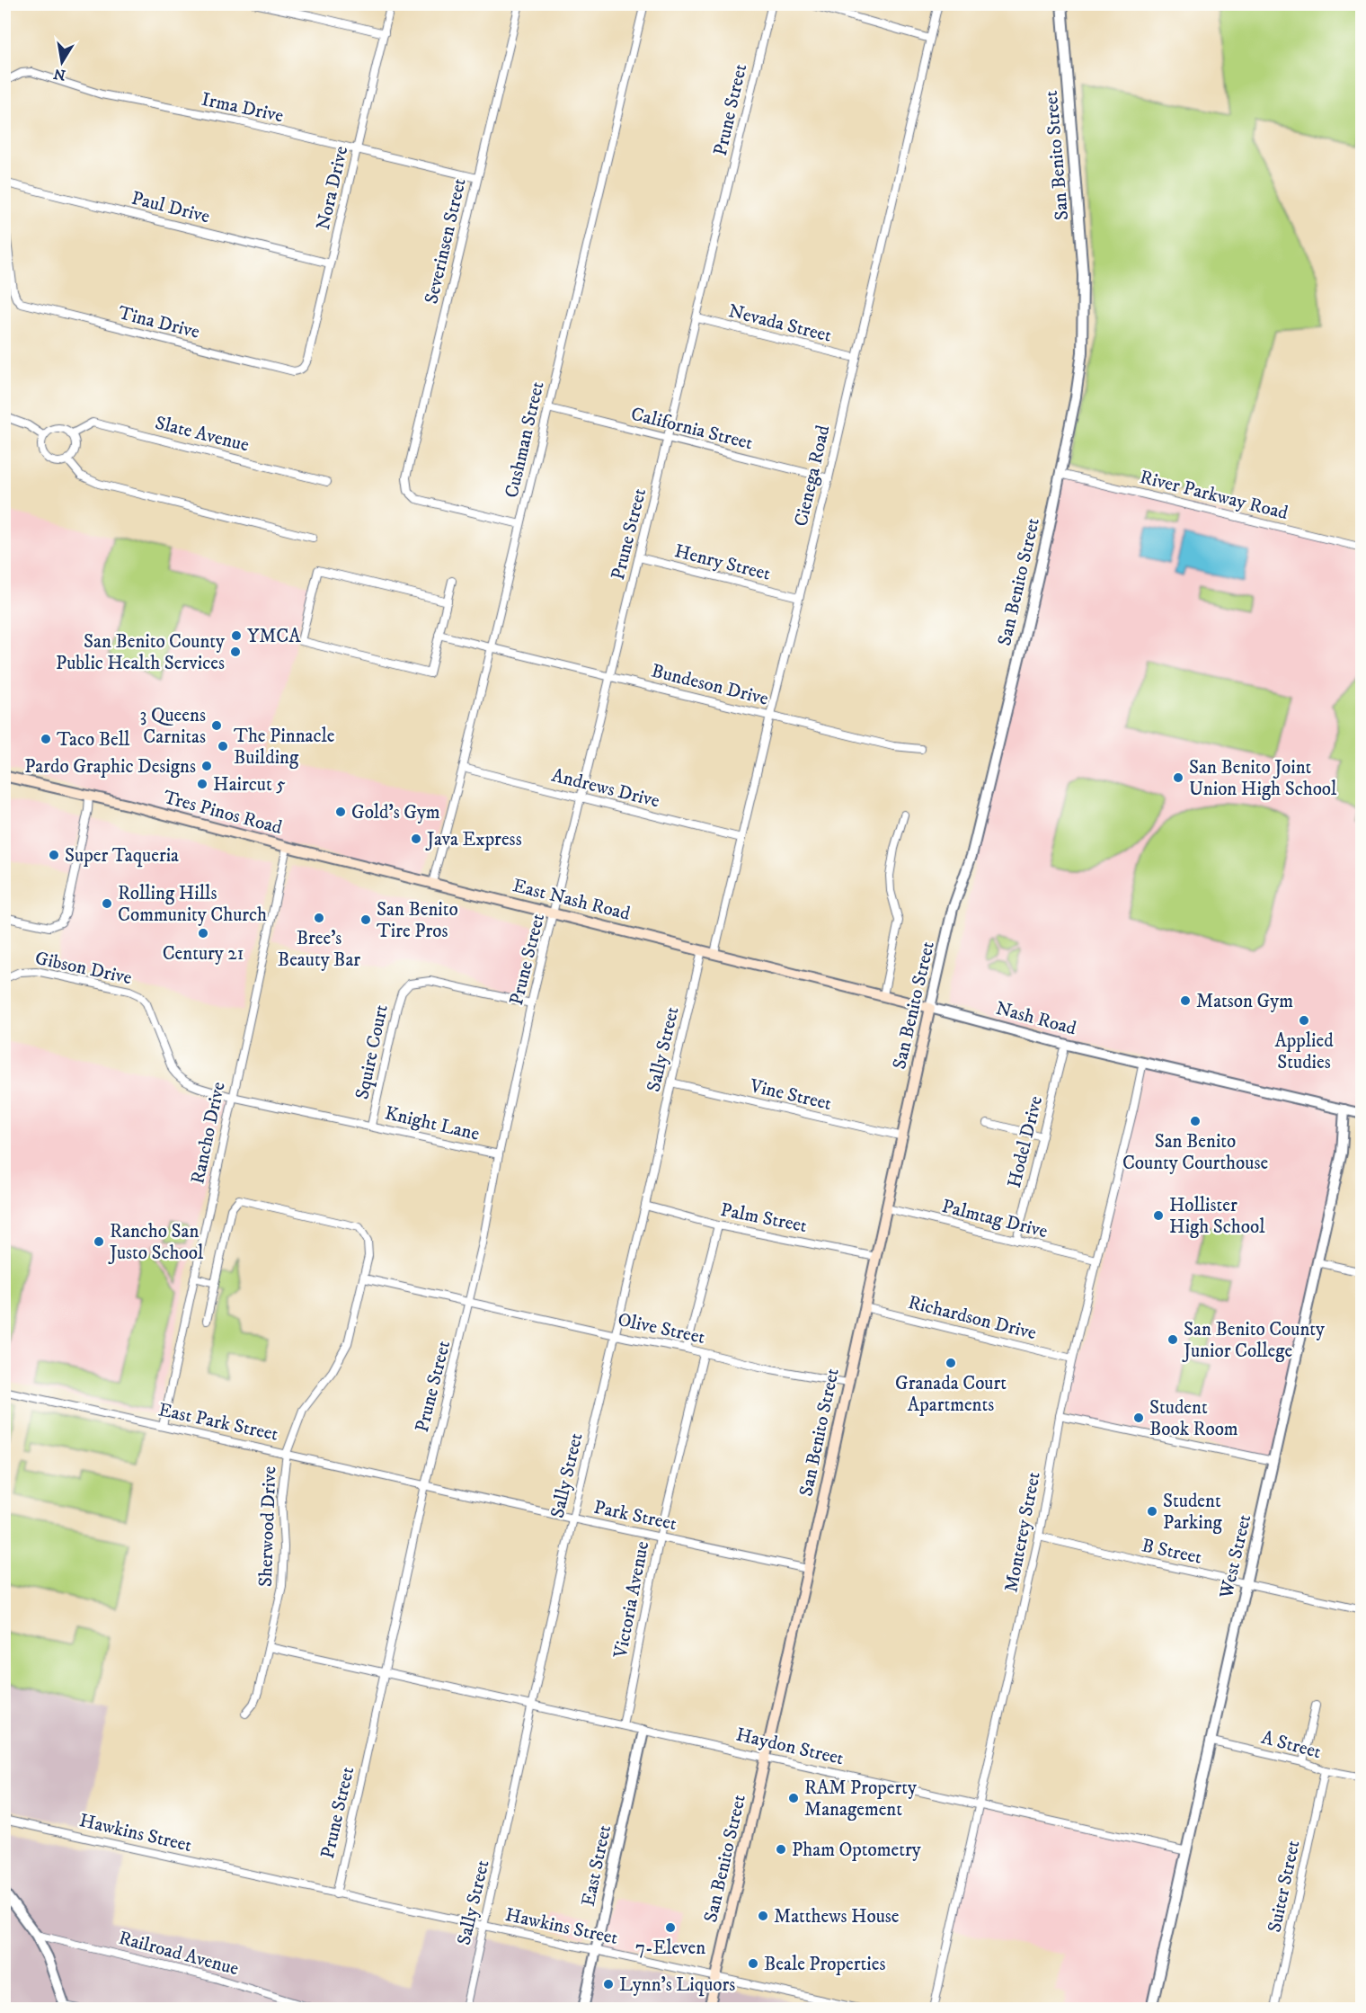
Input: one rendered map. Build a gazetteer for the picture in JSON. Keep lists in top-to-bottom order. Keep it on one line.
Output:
{"streets":{"main road":["San Benito Street","Tres Pinos Road","East Nash Road","Nash Road"],"street":["Irma Drive","Prune Street","Nora Drive","Paul Drive","Severinsen Street","Tina Drive","Nevada Street","California Street","Slate Avenue","Cushman Street","Cienega Road","River Parkway Road","Henry Street","Bundeson Drive","Andrews Drive","Gibson Drive","Sally Street","Squire Court","Vine Street","Knight Lane","Rancho Drive","Hodel Drive","Palm Street","Palmtag Drive","Richardson Drive","Olive Street","East Park Street","Park Street","Sherwood Drive","Monterey Street","B Street","West Street","Victoria Avenue","A Street","Haydon Street","Hawkins Street","East Street","Suiter Street","Railroad Avenue"]},"crossings":[["Irma Drive","Nora Drive"],["Irma Drive","Severinsen Street"],["Prune Street","Nevada Street"],["Prune Street","California Street"],["Prune Street","Henry Street"],["Prune Street","Bundeson Drive"],["Prune Street","Andrews Drive"],["Prune Street","East Nash Road"],["Prune Street","Squire Court"],["Prune Street","Knight Lane"],["Prune Street","Olive Street"],["Prune Street","East Park Street"],["Prune Street","Park Street"],["Prune Street","Haydon Street"],["Prune Street","Hawkins Street"],["San Benito Street","River Parkway Road"],["San Benito Street","Nash Road"],["San Benito Street","Vine Street"],["San Benito Street","Palm Street"],["San Benito Street","Palmtag Drive"],["San Benito Street","Richardson Drive"],["San Benito Street","Olive Street"],["San Benito Street","Park Street"],["San Benito Street","Haydon Street"],["San Benito Street","Hawkins Street"],["Nora Drive","Paul Drive"],["Nora Drive","Tina Drive"],["Severinsen Street","Cushman Street"],["Nevada Street","Cienega Road"],["California Street","Cushman Street"],["California Street","Cienega Road"],["Cushman Street","Bundeson Drive"],["Cushman Street","Andrews Drive"],["Cushman Street","Tres Pinos Road"],["Cushman Street","East Nash Road"],["Cienega Road","Henry Street"],["Cienega Road","Bundeson Drive"],["Cienega Road","Andrews Drive"],["Cienega Road","Nash Road"],["Tres Pinos Road","East Nash Road"],["Tres Pinos Road","Rancho Drive"],["East Nash Road","Nash Road"],["East Nash Road","Sally Street"],["Gibson Drive","Knight Lane"],["Gibson Drive","Rancho Drive"],["Nash Road","Sally Street"],["Nash Road","Monterey Street"],["Nash Road","West Street"],["Sally Street","Vine Street"],["Sally Street","Palm Street"],["Sally Street","Olive Street"],["Sally Street","Park Street"],["Sally Street","Haydon Street"],["Sally Street","Hawkins Street"],["Squire Court","Knight Lane"],["Knight Lane","Rancho Drive"],["Rancho Drive","East Park Street"],["Hodel Drive","Palmtag Drive"],["Palmtag Drive","Monterey Street"],["Richardson Drive","Monterey Street"],["Olive Street","Sherwood Drive"],["Olive Street","Victoria Avenue"],["East Park Street","Park Street"],["East Park Street","Sherwood Drive"],["Park Street","Victoria Avenue"],["Sherwood Drive","Haydon Street"],["Monterey Street","B Street"],["Monterey Street","Haydon Street"],["B Street","West Street"],["West Street","A Street"],["West Street","Haydon Street"],["Victoria Avenue","Haydon Street"],["A Street","Suiter Street"],["Haydon Street","East Street"],["Hawkins Street","East Street"]],"places":["YMCA","San Benito County Public Health Services","3 Queens Carnitas","Taco Bell","The Pinnacle Building","Pardo Graphic Designs","San Benito Joint Union High School","Haircut 5","Gold's Gym","Java Express","Super Taqueria","Rolling Hills Community Church","Bree's Beauty Bar","San Benito Tire Pros","Century 21","Matson Gym","Applied Studies","San Benito County Courthouse","Hollister High School","Rancho San Justo School","San Benito County Junior College","Granada Court Apartments","Student Book Room","Student Parking","RAM Property Management","Pham Optometry","Matthews House","7-Eleven","Beale Properties","Lynn's Liquors"],"north":"bottom"}
